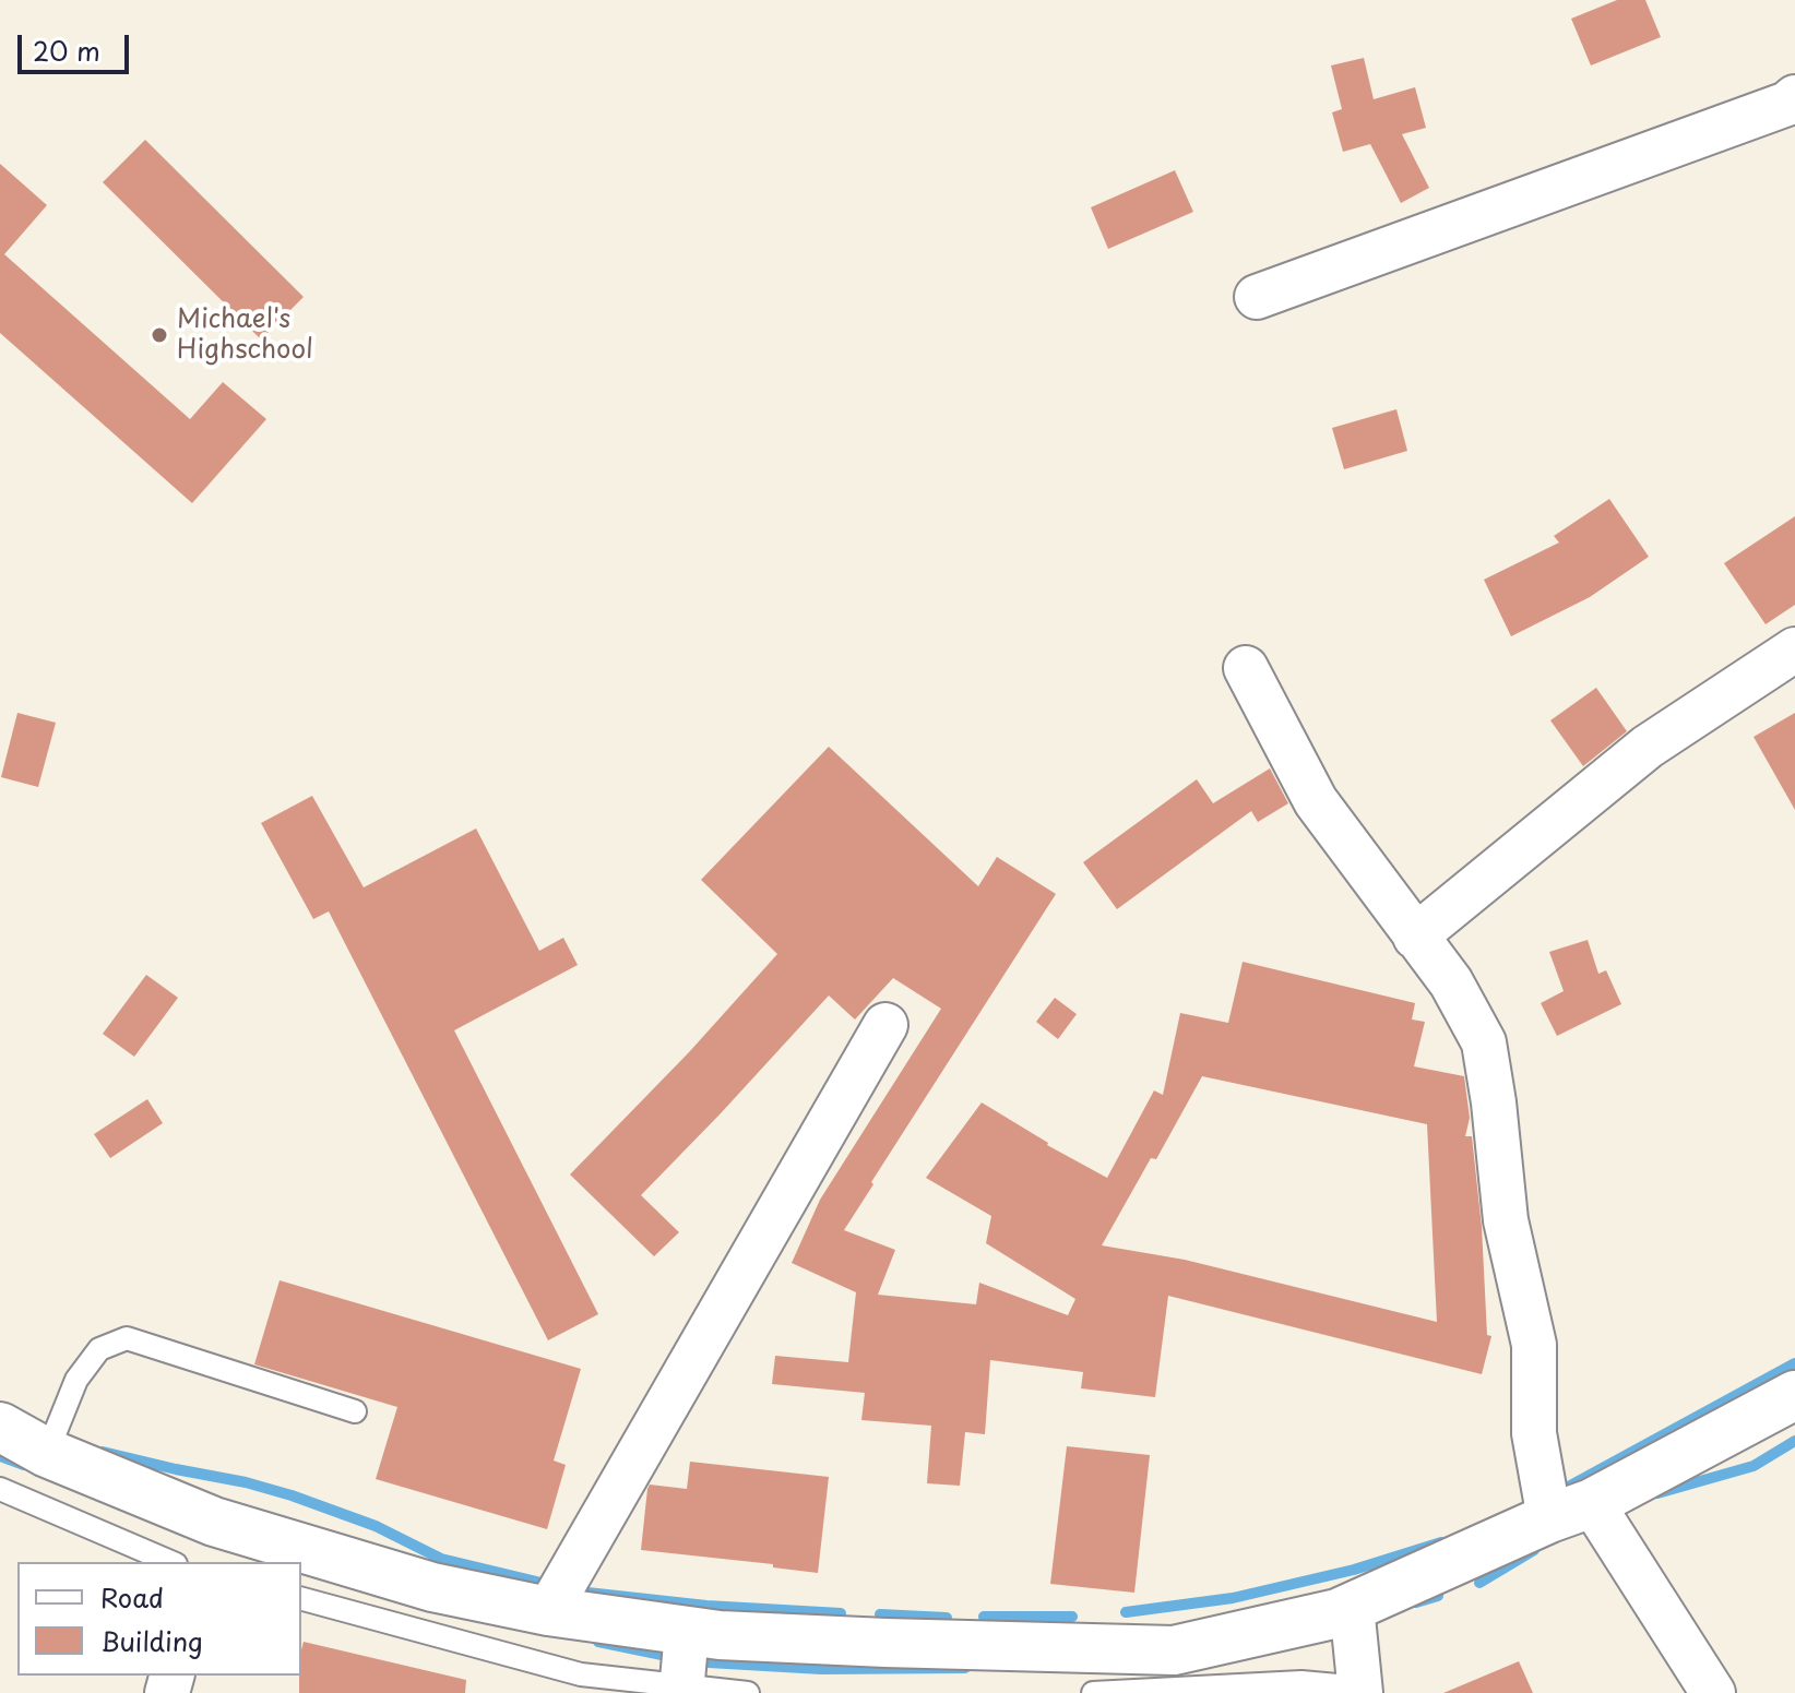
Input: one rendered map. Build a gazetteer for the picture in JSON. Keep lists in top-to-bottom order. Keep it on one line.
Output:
{"places":["Michael's Highschool"],"legend":["Road","Building"],"scale_bar":"20 m"}
